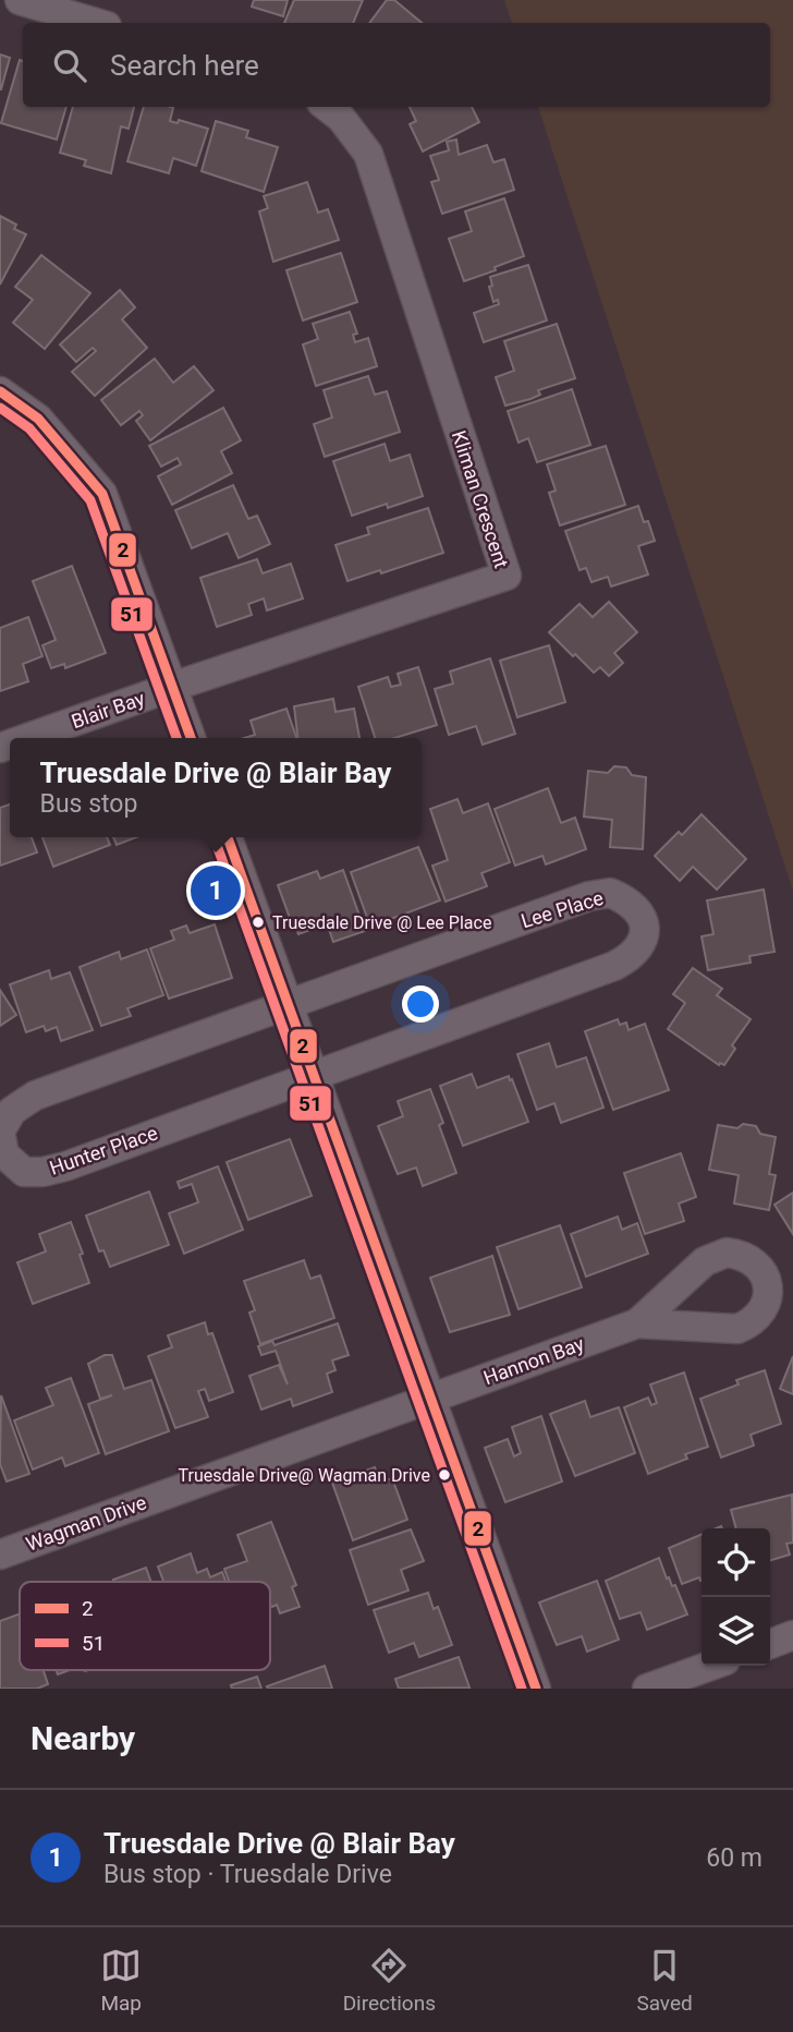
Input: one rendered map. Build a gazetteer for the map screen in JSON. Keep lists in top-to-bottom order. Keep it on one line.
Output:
{"streets":{"street":["Kliman Crescent","Blair Bay","Lee Place","Hunter Place","Hannon Bay","Wagman Drive"]},"crossings":[["Kliman Crescent","Blair Bay"],["Lee Place","Hunter Place"],["Hannon Bay","Wagman Drive"]],"places":["Truesdale Drive @ Lee Place","Truesdale Drive@ Wagman Drive"],"lines":["transit line 2","transit line 51"],"legend":["2","51"],"page":{"search":"Search here","popup":["Truesdale Drive @ Blair Bay","Bus stop"],"pins":"1","heading":"Nearby","list":[{"mark":"1","name":"Truesdale Drive @ Blair Bay","note":"Bus stop · Truesdale Drive","value":"60 m"}],"nav":["Map","Directions","Saved"]}}
